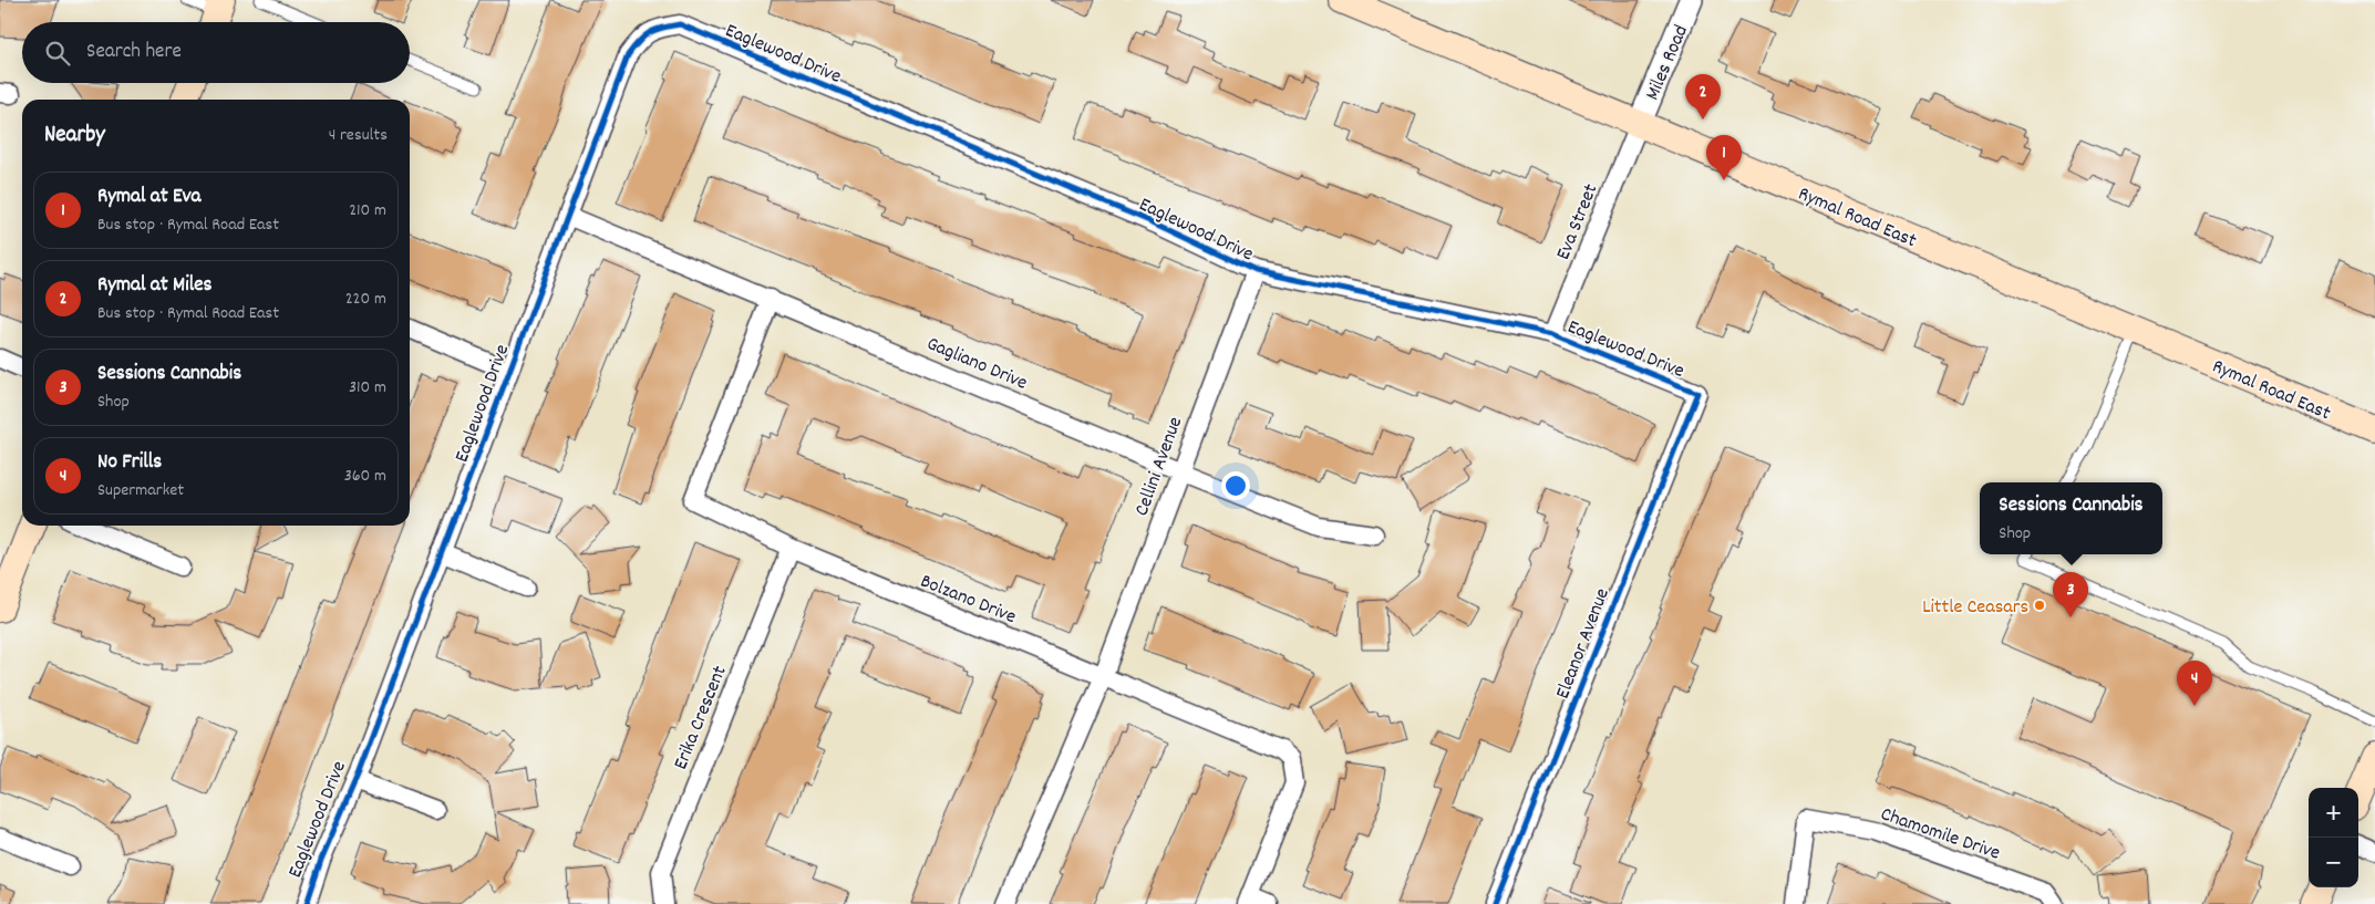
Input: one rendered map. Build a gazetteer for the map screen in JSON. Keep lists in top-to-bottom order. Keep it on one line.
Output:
{"streets":{"main road":["Rymal Road East"],"street":["Eaglewood Drive","Miles Road","Eva Street","Gagliano Drive","Cellini Avenue","Bolzano Drive","Eleanor Avenue","Erika Crescent","Chamomile Drive"]},"crossings":[["Eaglewood Drive","Eva Street"],["Eaglewood Drive","Gagliano Drive"],["Eaglewood Drive","Cellini Avenue"],["Eaglewood Drive","Eleanor Avenue"],["Miles Road","Rymal Road East"],["Miles Road","Eva Street"],["Rymal Road East","Eva Street"],["Gagliano Drive","Cellini Avenue"],["Gagliano Drive","Bolzano Drive"],["Cellini Avenue","Bolzano Drive"],["Bolzano Drive","Erika Crescent"]],"places":["Little Ceasars"],"page":{"search":"Search here","pins":["2","1","3","4"],"heading":["Nearby","4 results"],"list":[{"mark":"1","name":"Rymal at Eva","note":"Bus stop · Rymal Road East","value":"210 m"},{"mark":"2","name":"Rymal at Miles","note":"Bus stop · Rymal Road East","value":"220 m"},{"mark":"3","name":"Sessions Cannabis","note":"Shop","value":"310 m"},{"mark":"4","name":"No Frills","note":"Supermarket","value":"360 m"}],"popup":["Sessions Cannabis","Shop"],"map_buttons":["+","−"]}}
